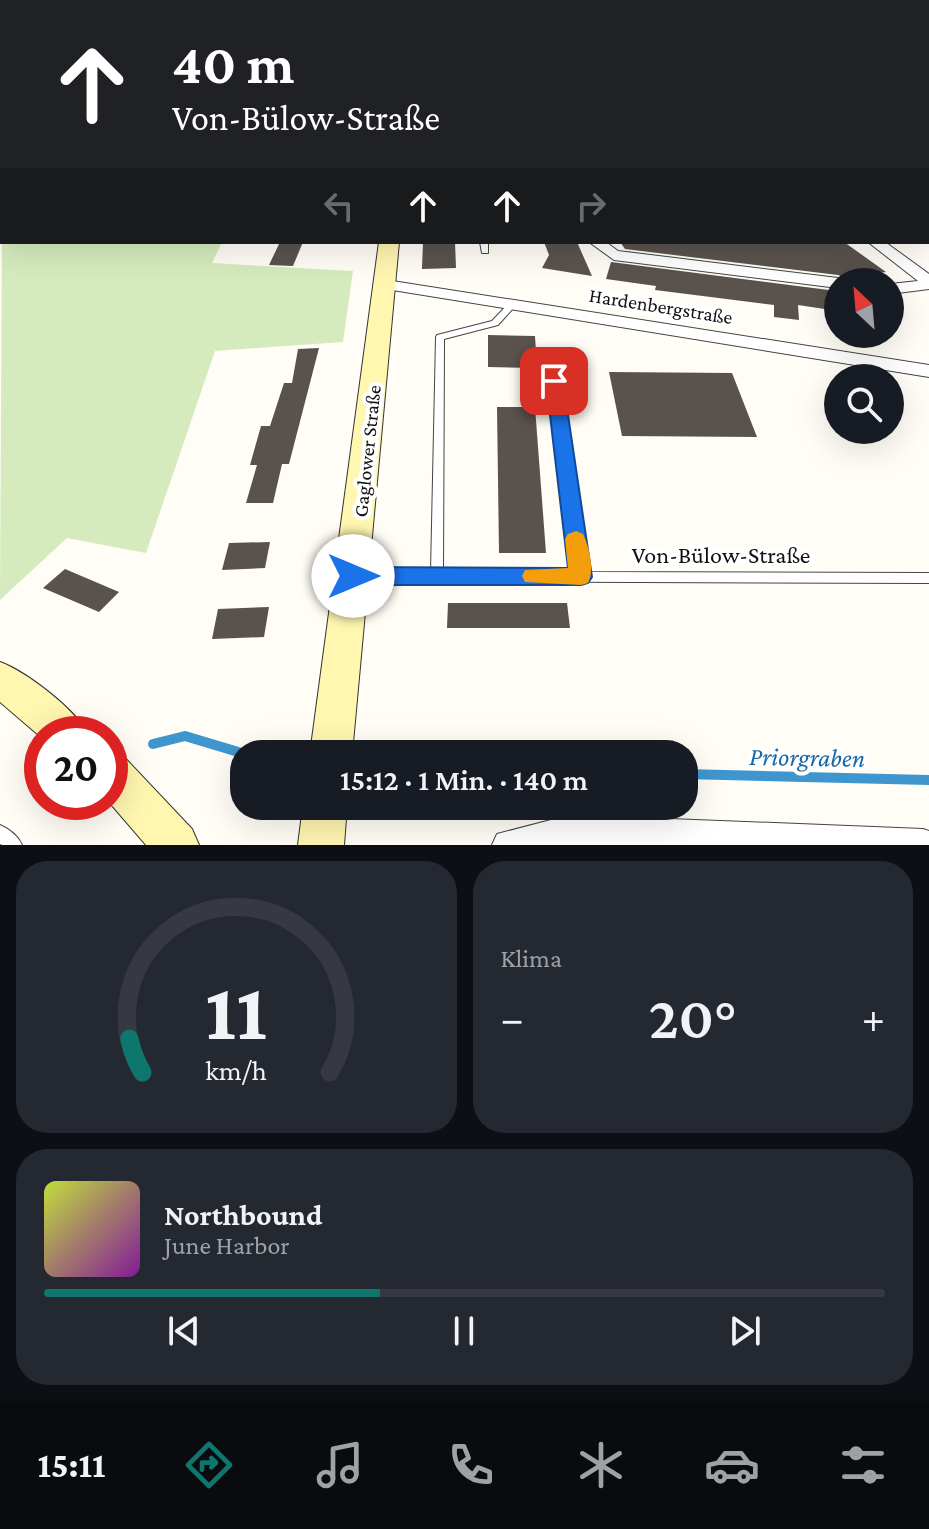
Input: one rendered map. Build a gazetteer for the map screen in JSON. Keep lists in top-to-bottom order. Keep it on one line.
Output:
{"streets":{"street":["Hardenbergstraße","Gaglower Straße"],"lane":["Von-Bülow-Straße"]},"crossings":[["Hardenbergstraße","Gaglower Straße"],["Gaglower Straße","Von-Bülow-Straße"]],"water":["Priorgraben"],"north":"top left","page":{"turn":["40 m","Von-Bülow-Straße"],"limit":"20","trip":"15:12 · 1 Min. · 140 m","tile":"Klima","heat":["−","20°","+"],"song":["Northbound","June Harbor"],"tabs":"15:11","gauge":["11","km/h"]}}
